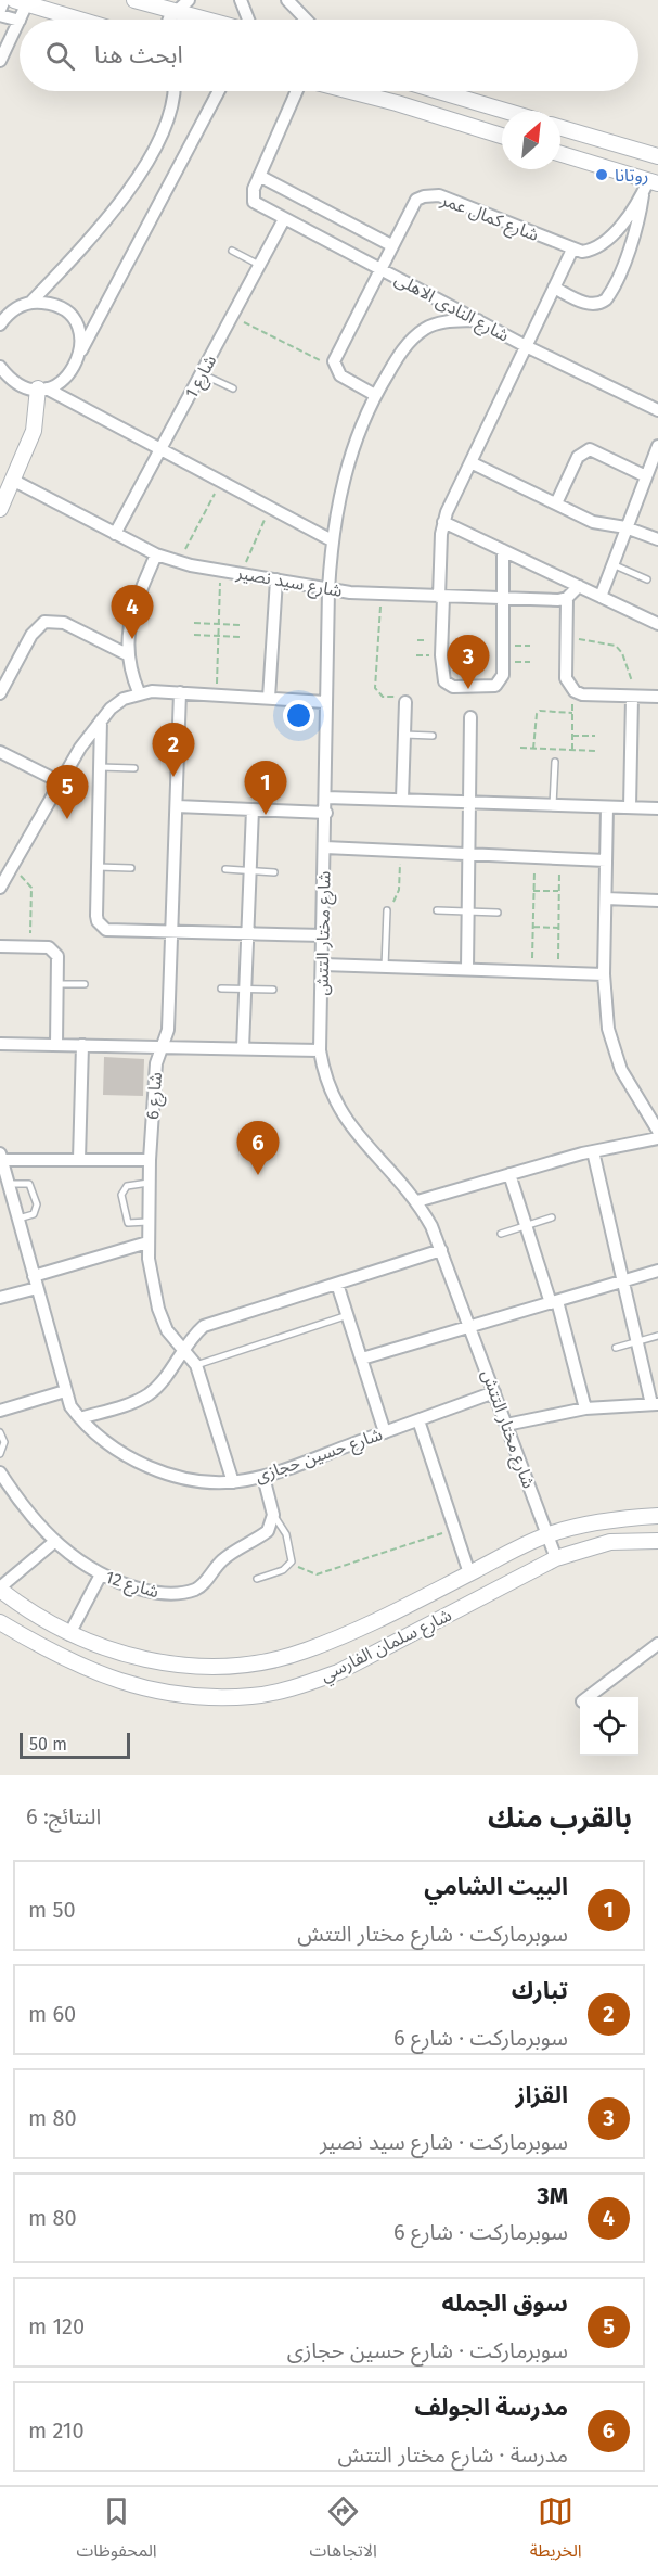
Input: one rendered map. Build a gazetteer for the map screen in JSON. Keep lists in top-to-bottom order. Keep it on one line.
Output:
{"streets":{"street":["شارع كمال عمر","شارع النادى الاهلى","شارع 1","شارع سيد نصير","شارع مختار التتش","شارع 6","شارع حسين حجازى","شارع 12","شارع سلمان الفارسي"]},"crossings":[["شارع كمال عمر","شارع النادى الاهلى"],["شارع النادى الاهلى","شارع 1"],["شارع النادى الاهلى","شارع مختار التتش"],["شارع 1","شارع سيد نصير"],["شارع سيد نصير","شارع مختار التتش"],["شارع مختار التتش","شارع حسين حجازى"],["شارع مختار التتش","شارع سلمان الفارسي"],["شارع 6","شارع حسين حجازى"]],"places":["روتانا"],"scale_bar":"50 m","north":"top right","page":{"search":"ابحث هنا","pins":["4","3","2","1","5","6"],"scale":"50 m","heading":["بالقرب منك","النتائج: 6"],"list":[{"mark":"1","name":"البيت الشامي","note":"سوبرماركت · شارع مختار التتش","value":"50 m"},{"mark":"2","name":"تبارك","note":"سوبرماركت · شارع 6","value":"60 m"},{"mark":"3","name":"القزاز","note":"سوبرماركت · شارع سيد نصير","value":"80 m"},{"mark":"4","name":"3M","note":"سوبرماركت · شارع 6","value":"80 m"},{"mark":"5","name":"سوق الجمله","note":"سوبرماركت · شارع حسين حجازى","value":"120 m"},{"mark":"6","name":"مدرسة الجولف","note":"مدرسة · شارع مختار التتش","value":"210 m"}],"nav":["الخريطة","الاتجاهات","المحفوظات"]}}
